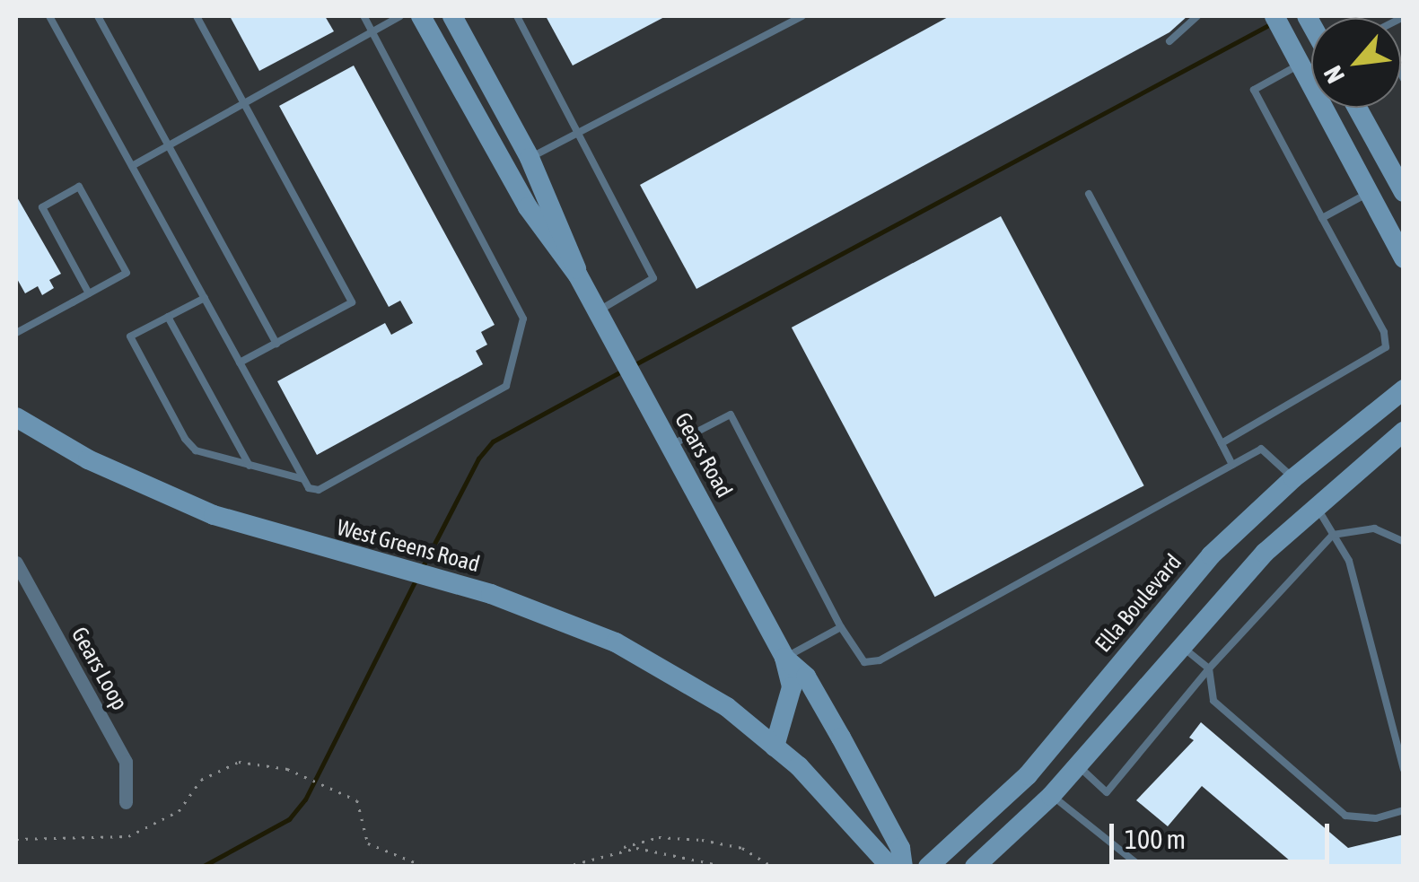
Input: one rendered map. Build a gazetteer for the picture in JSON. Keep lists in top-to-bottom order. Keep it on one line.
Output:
{"streets":{"main road":["Gears Road","West Greens Road","Ella Boulevard"],"street":["Gears Loop"]},"crossings":[["Gears Road","West Greens Road"]],"scale_bar":"100 m","north":"bottom left"}
